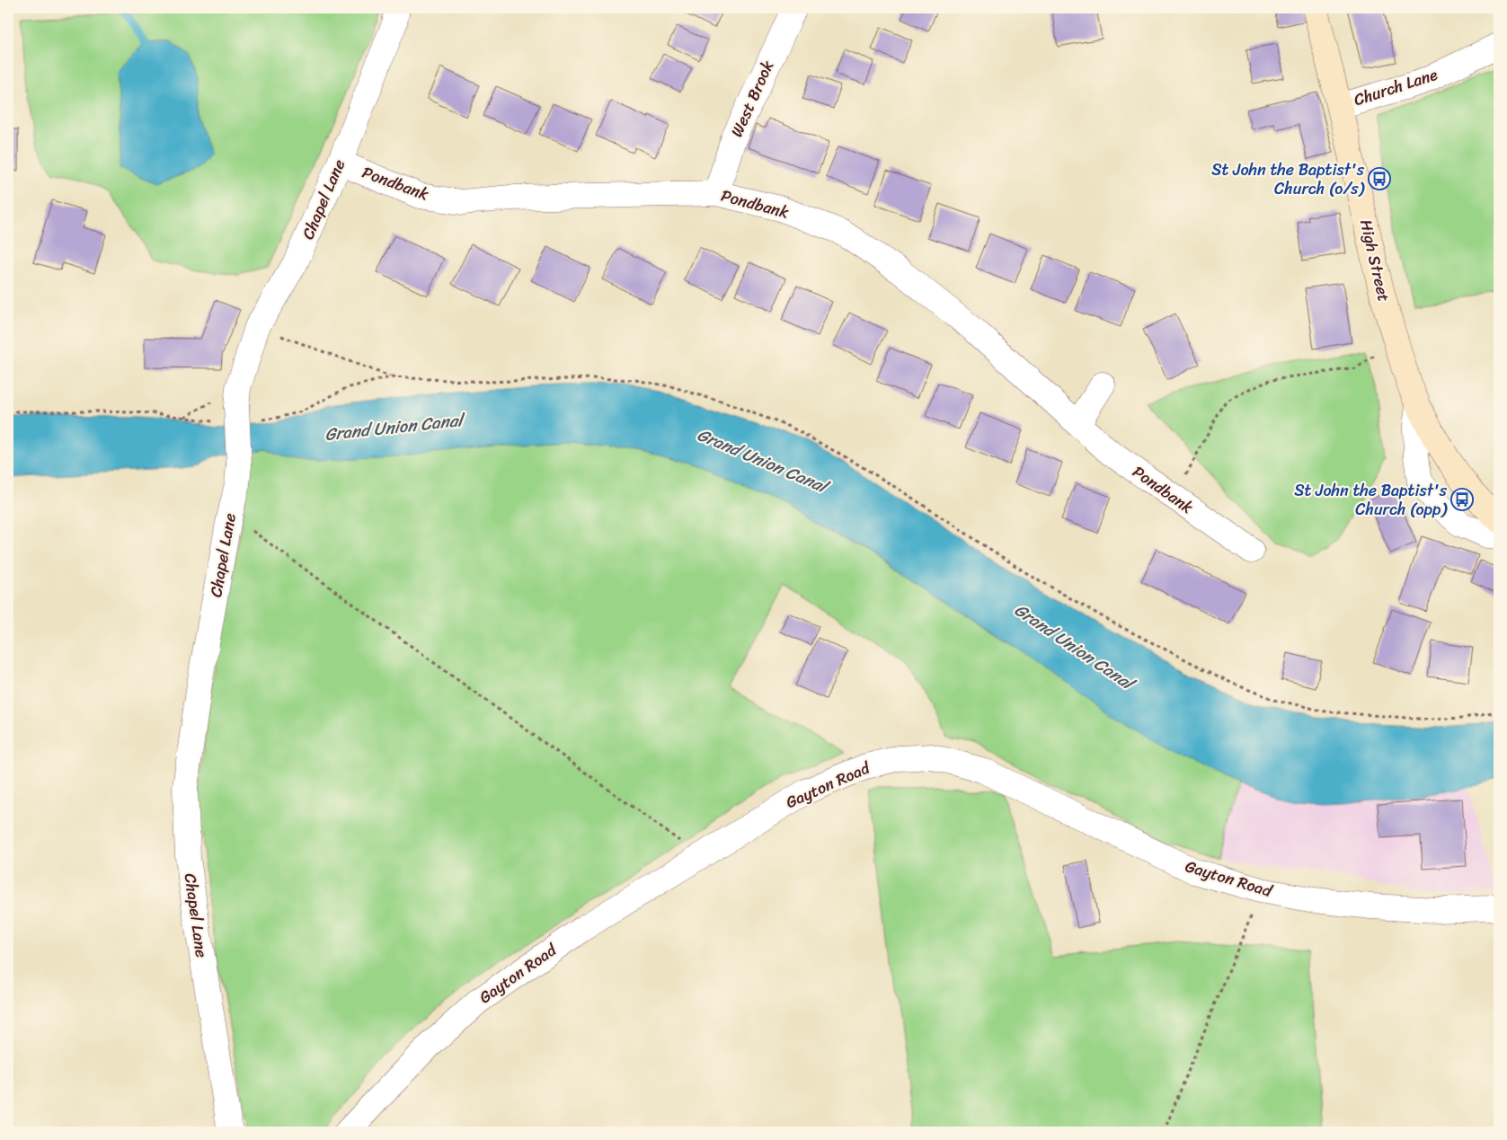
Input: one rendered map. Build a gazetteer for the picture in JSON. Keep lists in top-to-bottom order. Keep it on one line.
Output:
{"streets":{"street":["Church Lane","West Brook","Pondbank","Chapel Lane","High Street","Gayton Road"]},"crossings":[["Church Lane","High Street"],["West Brook","Pondbank"],["Pondbank","Chapel Lane"]],"water":["Grand Union Canal"],"places":{"bus stop":["St John the Baptist's Church (o/s)","St John the Baptist's Church (opp)"]}}
